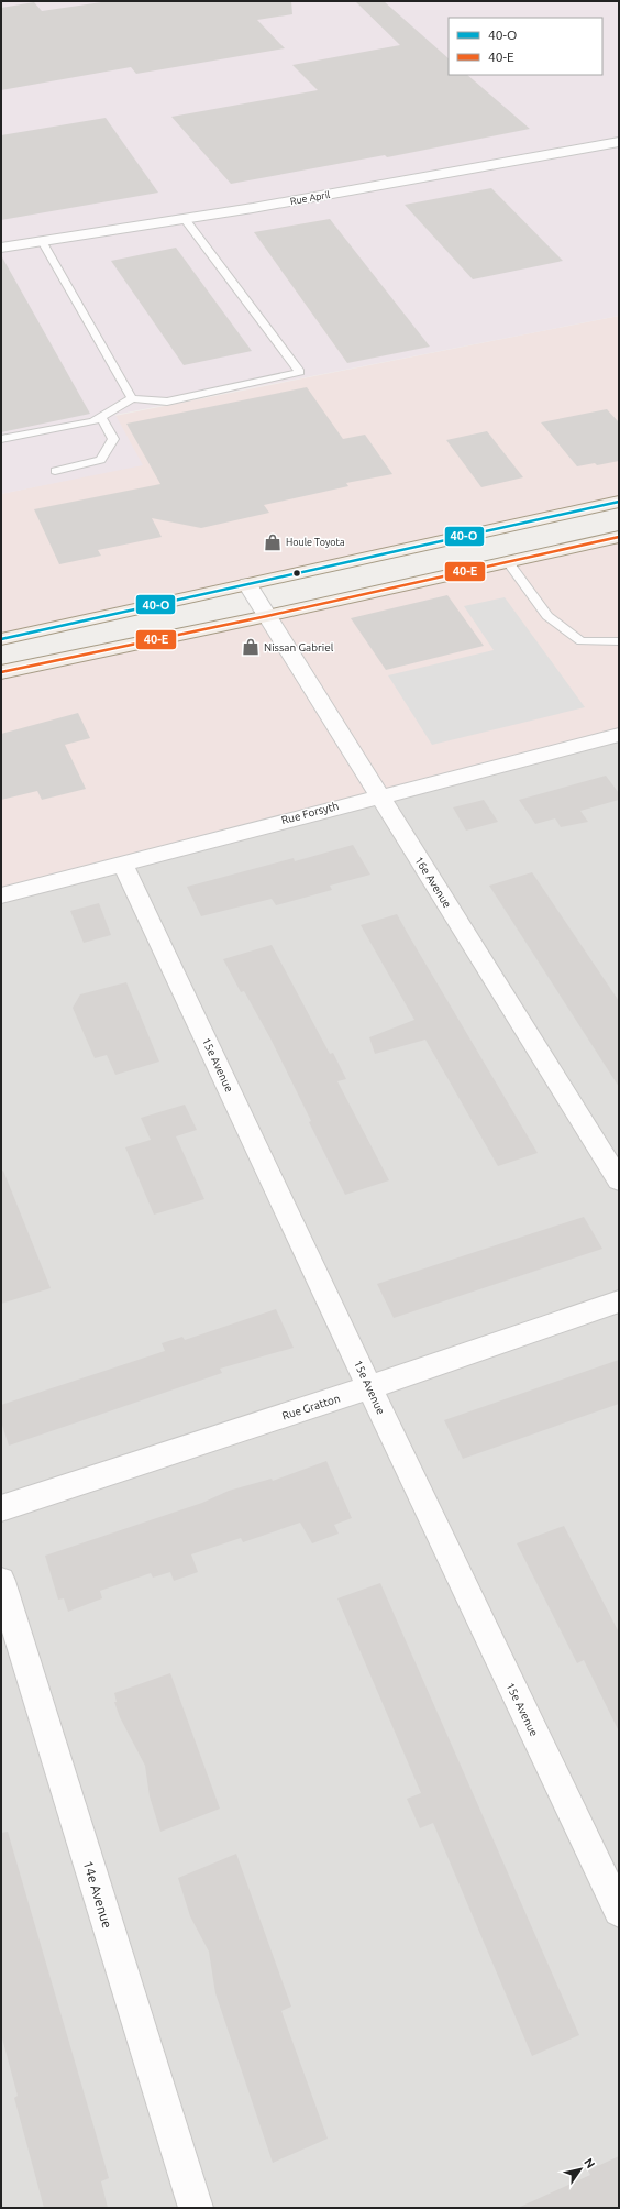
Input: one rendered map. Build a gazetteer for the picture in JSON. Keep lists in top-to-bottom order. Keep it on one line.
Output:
{"streets":{"street":["Rue April","Rue Forsyth","16e Avenue","15e Avenue","Rue Gratton","14e Avenue"]},"crossings":[["Rue Forsyth","16e Avenue"],["Rue Forsyth","15e Avenue"],["15e Avenue","Rue Gratton"]],"places":{"shop":["Houle Toyota","Nissan Gabriel"]},"lines":["transit line 40-O","transit line 40-E"],"legend":["40-O","40-E"],"north":"top right"}
